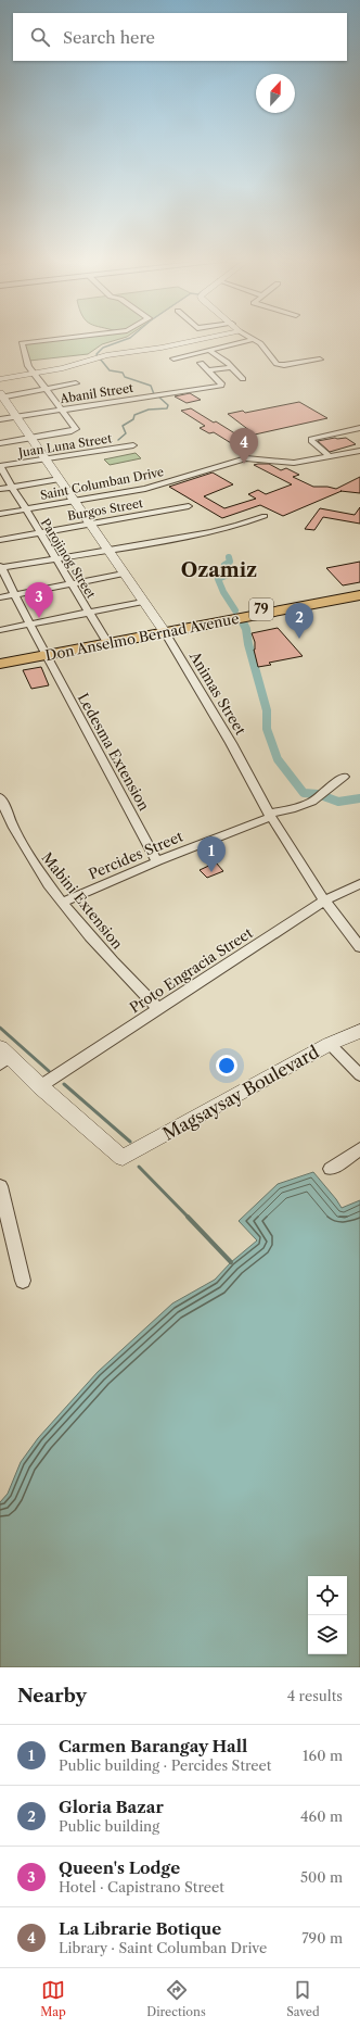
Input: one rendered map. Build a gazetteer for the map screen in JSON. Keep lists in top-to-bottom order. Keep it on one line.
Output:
{"streets":{"main road":["79","Don Anselmo Bernad Avenue"],"street":["Abanil Street","Juan Luna Street","Saint Columban Drive","Burgos Street","Parojinog Street","Animas Street","Ledesma Extension","Percides Street","Mabini Extension","Proto Engracia Street","Magsaysay Boulevard"]},"crossings":[["Abanil Street","Animas Street"],["Juan Luna Street","Parojinog Street"],["Juan Luna Street","Animas Street"],["Saint Columban Drive","Parojinog Street"],["Saint Columban Drive","Animas Street"],["Burgos Street","Parojinog Street"],["Burgos Street","Animas Street"],["Parojinog Street","Don Anselmo Bernad Avenue"],["Don Anselmo Bernad Avenue","Animas Street"],["Don Anselmo Bernad Avenue","Ledesma Extension"],["Animas Street","Percides Street"],["Animas Street","Proto Engracia Street"],["Ledesma Extension","Percides Street"],["Percides Street","Mabini Extension"],["Mabini Extension","Proto Engracia Street"],["Proto Engracia Street","Magsaysay Boulevard"]],"districts":["Ozamiz"],"north":"top","page":{"search":"Search here","pins":["4","3","2","1"],"heading":["Nearby","4 results"],"list":[{"mark":"1","name":"Carmen Barangay Hall","note":"Public building · Percides Street","value":"160 m"},{"mark":"2","name":"Gloria Bazar","note":"Public building","value":"460 m"},{"mark":"3","name":"Queen's Lodge","note":"Hotel · Capistrano Street","value":"500 m"},{"mark":"4","name":"La Librarie Botique","note":"Library · Saint Columban Drive","value":"790 m"}],"nav":["Map","Directions","Saved"]}}
